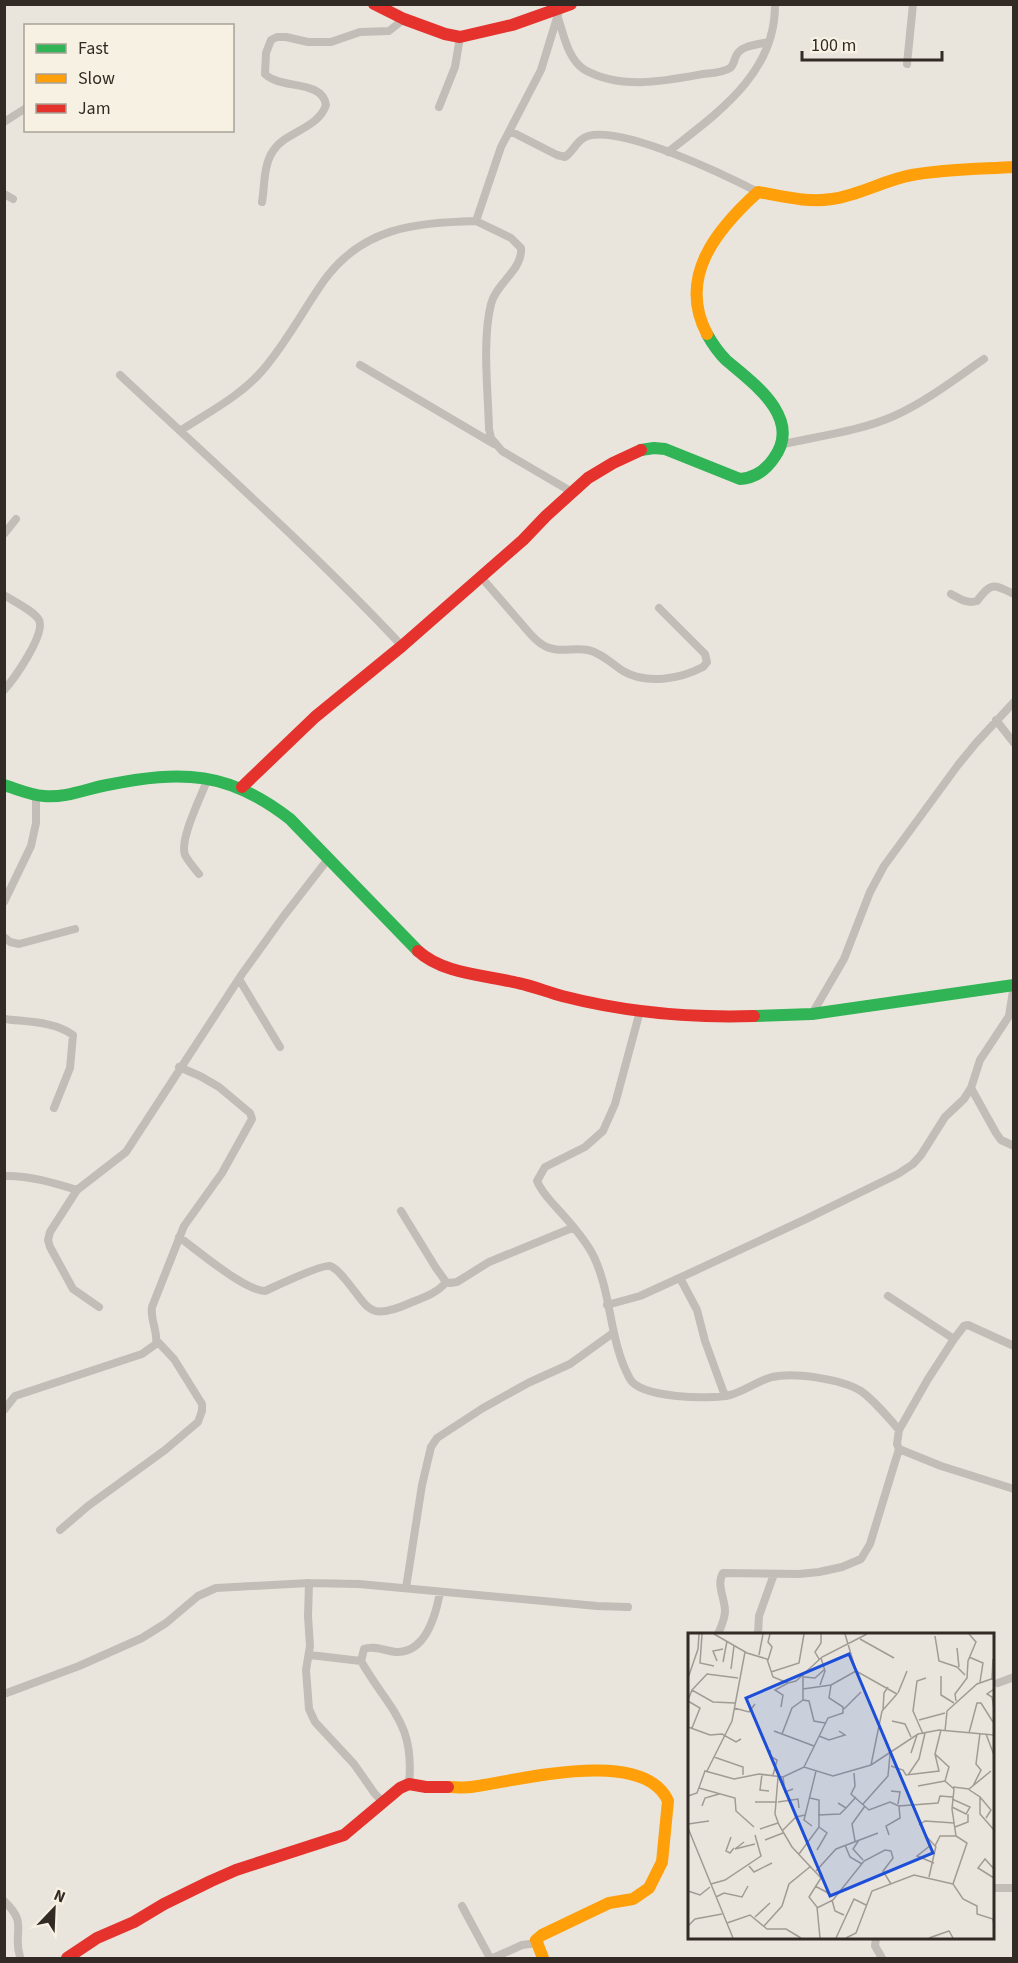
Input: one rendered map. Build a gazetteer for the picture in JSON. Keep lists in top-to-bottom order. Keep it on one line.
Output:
{"legend":["Fast","Slow","Jam"],"scale_bar":"100 m","north":"top right"}
